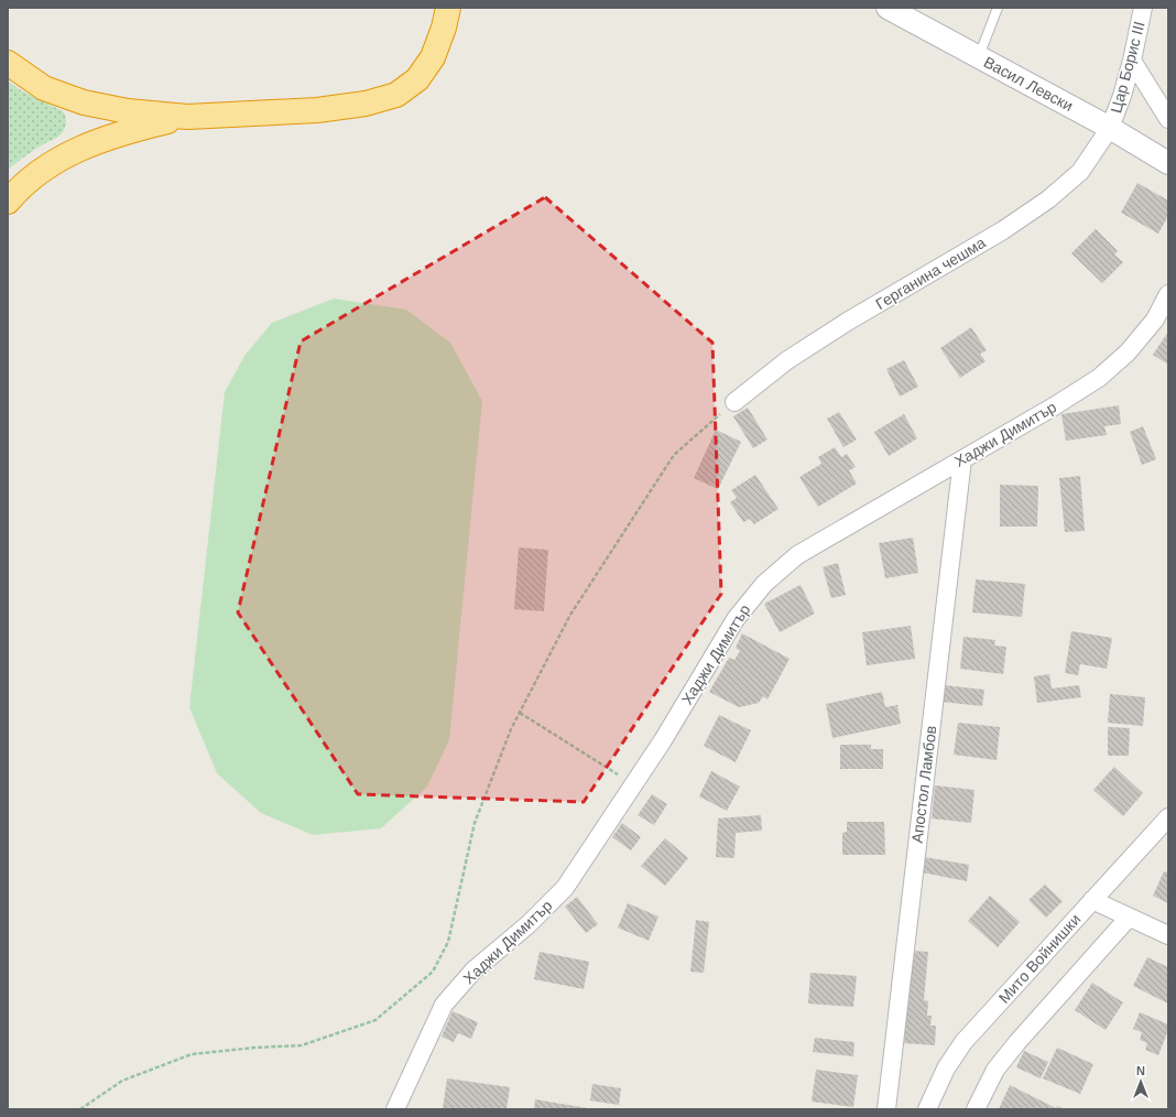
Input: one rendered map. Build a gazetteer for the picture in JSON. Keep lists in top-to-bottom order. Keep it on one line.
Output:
{"streets":{"street":["Цар Борис III","Васил Левски","Герганина чешма","Хаджи Димитър","Апостол Ламбов","Мито Войнишки"]},"crossings":[["Цар Борис III","Васил Левски"],["Цар Борис III","Герганина чешма"],["Васил Левски","Герганина чешма"],["Хаджи Димитър","Апостол Ламбов"]],"north":"top"}
